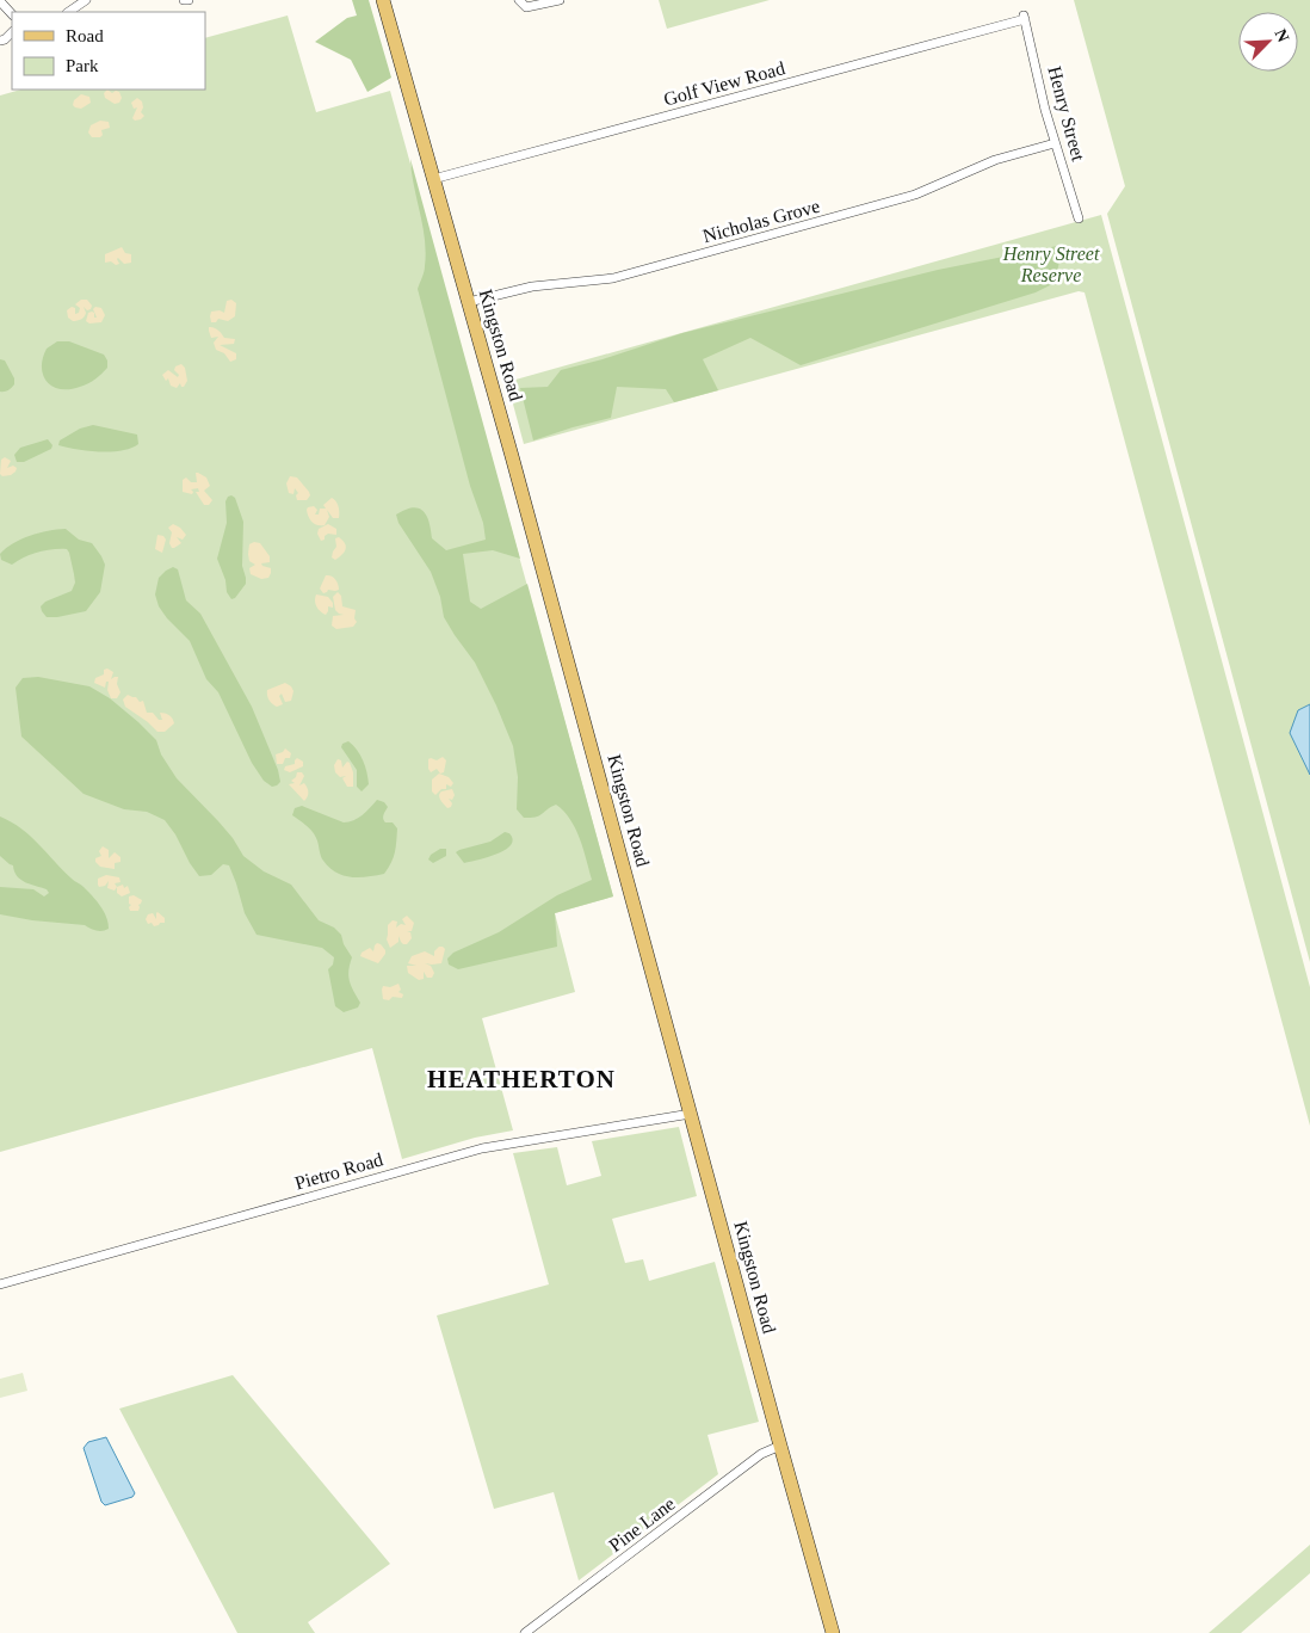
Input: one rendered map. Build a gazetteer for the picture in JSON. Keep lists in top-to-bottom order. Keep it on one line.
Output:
{"streets":{"main road":["Kingston Road"],"street":["Golf View Road","Henry Street","Nicholas Grove","Pietro Road","Pine Lane"]},"crossings":[["Golf View Road","Henry Street"],["Golf View Road","Kingston Road"],["Henry Street","Nicholas Grove"],["Nicholas Grove","Kingston Road"],["Kingston Road","Pietro Road"],["Kingston Road","Pine Lane"]],"districts":["HEATHERTON"],"parks":["Henry Street Reserve"],"legend":["Road","Park"],"north":"top right"}
